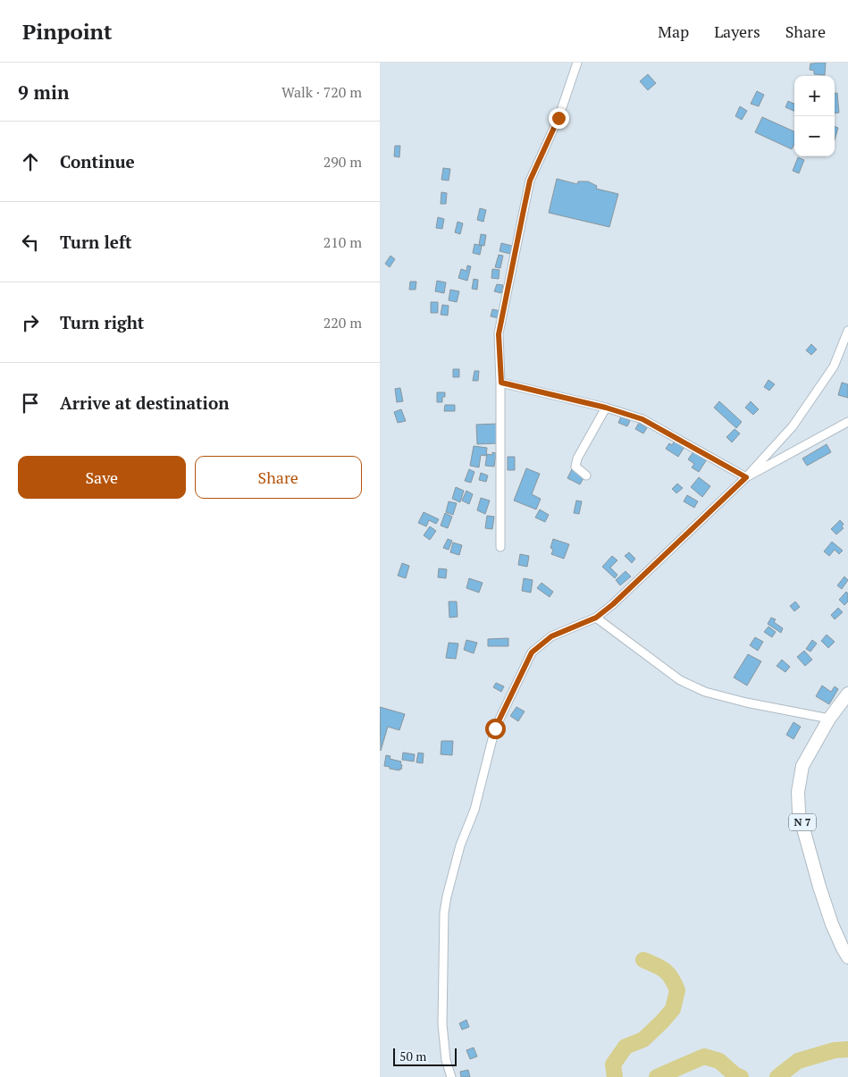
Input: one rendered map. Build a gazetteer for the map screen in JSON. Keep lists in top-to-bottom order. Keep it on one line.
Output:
{"streets":{"main road":["N 7"]},"scale_bar":"50 m","page":{"header":"Pinpoint","nav":["Map","Layers","Share"],"heading":["9 min","Walk · 720 m"],"map_buttons":["+","−"],"list":[["Continue","290 m"],["Turn left","210 m"],["Turn right","220 m"],"Arrive at destination"],"buttons":["Save","Share"],"scale":"50 m"}}
